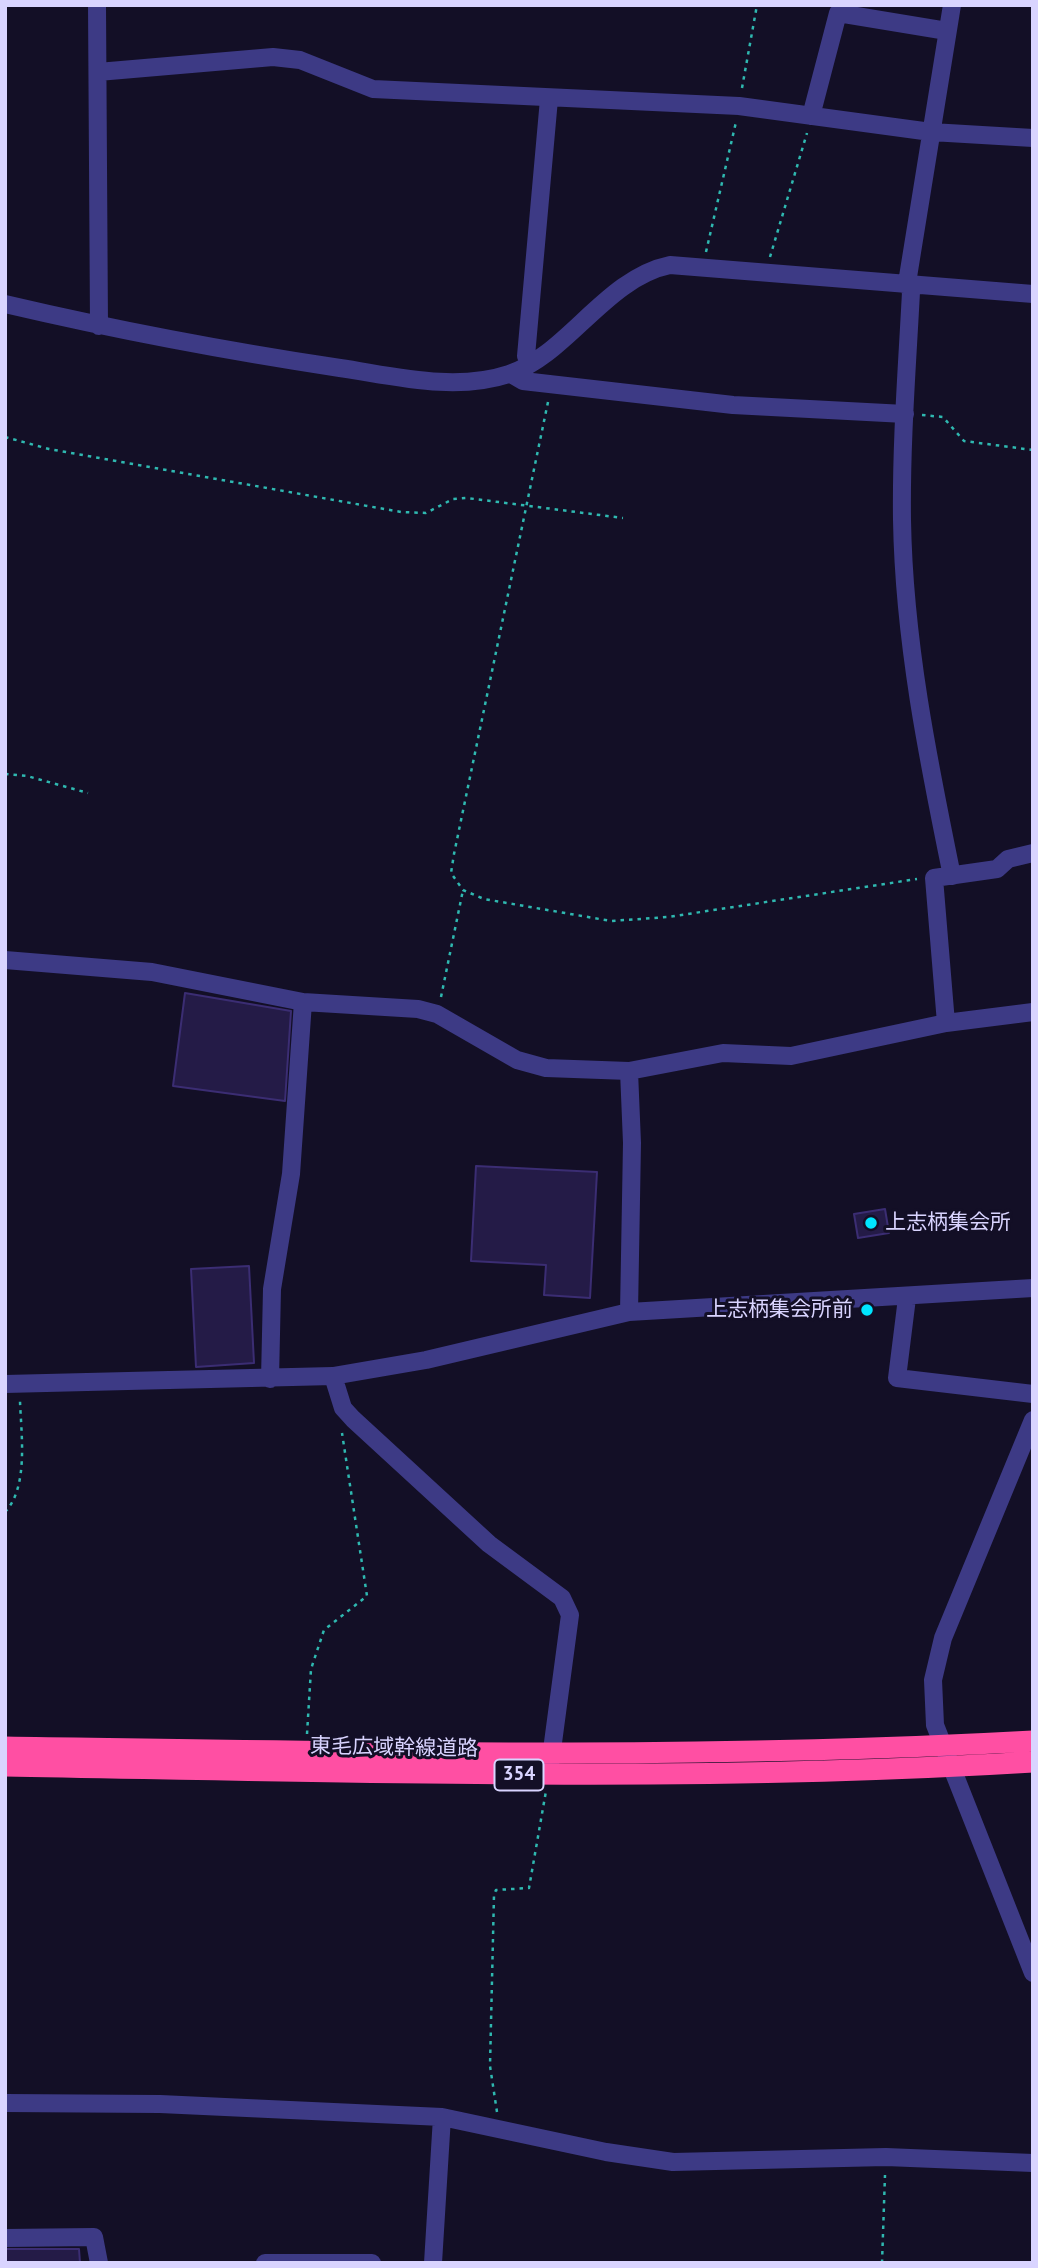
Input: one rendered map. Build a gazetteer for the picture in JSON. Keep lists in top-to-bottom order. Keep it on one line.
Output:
{"streets":{"highway":["東毛広域幹線道路","354"]},"places":["上志柄集会所","上志柄集会所前"]}
